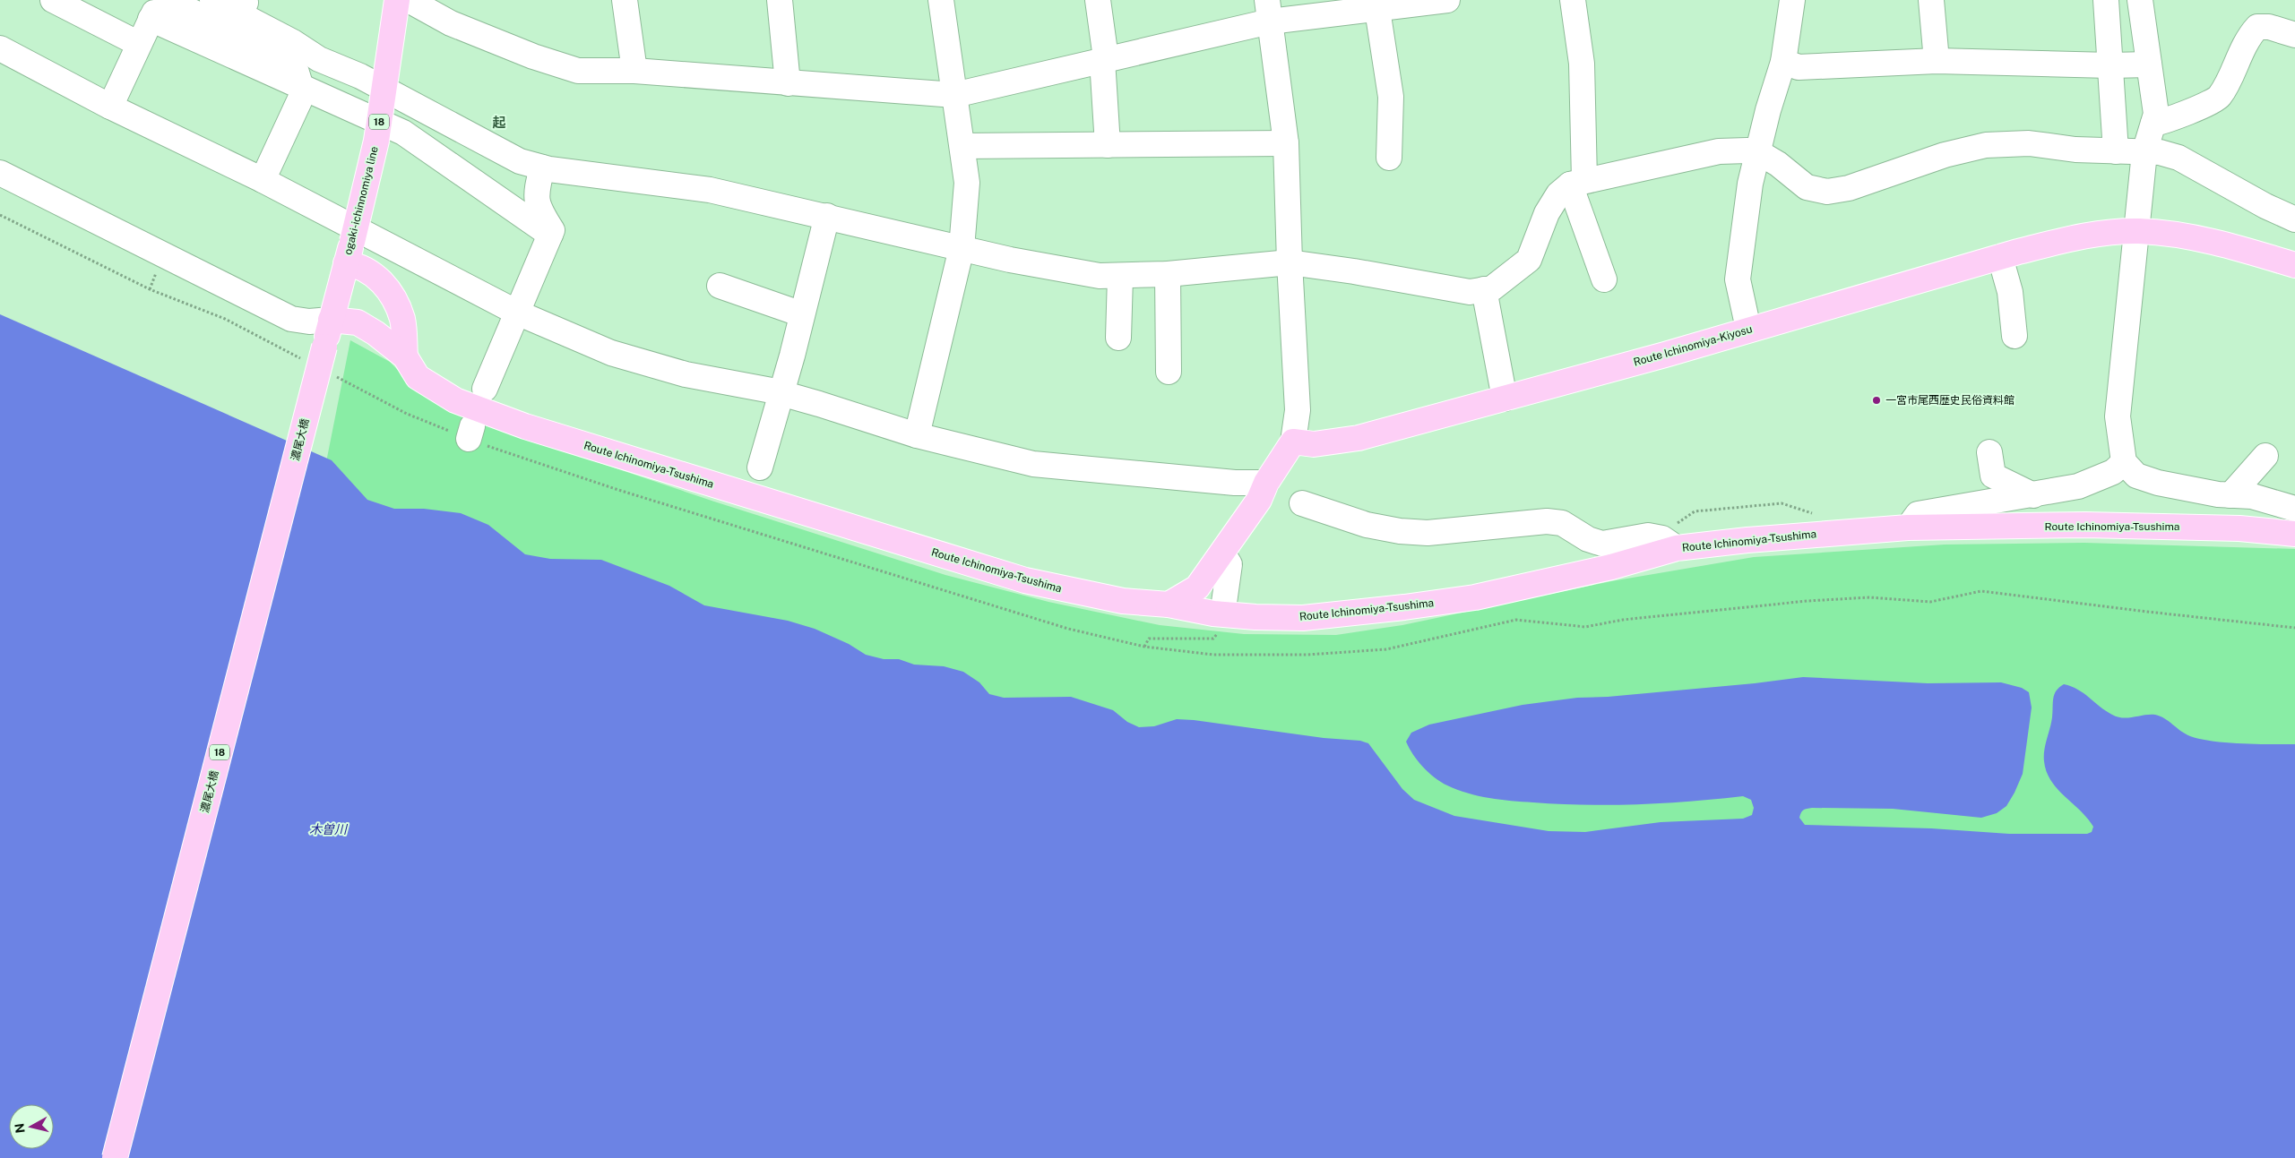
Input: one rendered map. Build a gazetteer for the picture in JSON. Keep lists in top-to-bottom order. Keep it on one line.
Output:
{"streets":{"main road":["18","ogaki-ichinnomiya line","Route Ichinomiya-Kiyosu","濃尾大橋","Route Ichinomiya-Tsushima"]},"crossings":[["ogaki-ichinnomiya line","濃尾大橋"],["ogaki-ichinnomiya line","Route Ichinomiya-Tsushima"]],"districts":["起"],"water":["木曽川"],"places":["一宮市尾西歴史民俗資料館"],"north":"left"}
